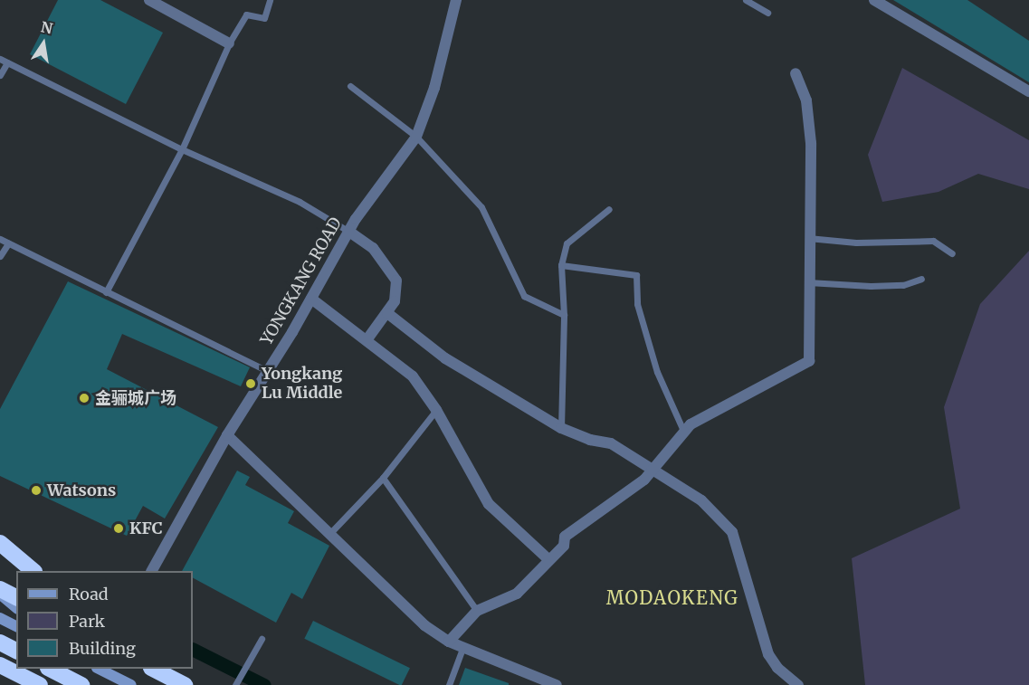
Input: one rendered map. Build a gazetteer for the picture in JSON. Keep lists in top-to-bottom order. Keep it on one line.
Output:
{"streets":{"street":["YONGKANG ROAD"]},"districts":["MODAOKENG"],"places":["Yongkang Lu Middle","金骊城广场","Watsons","KFC"],"legend":["Road","Park","Building"],"north":"top"}
